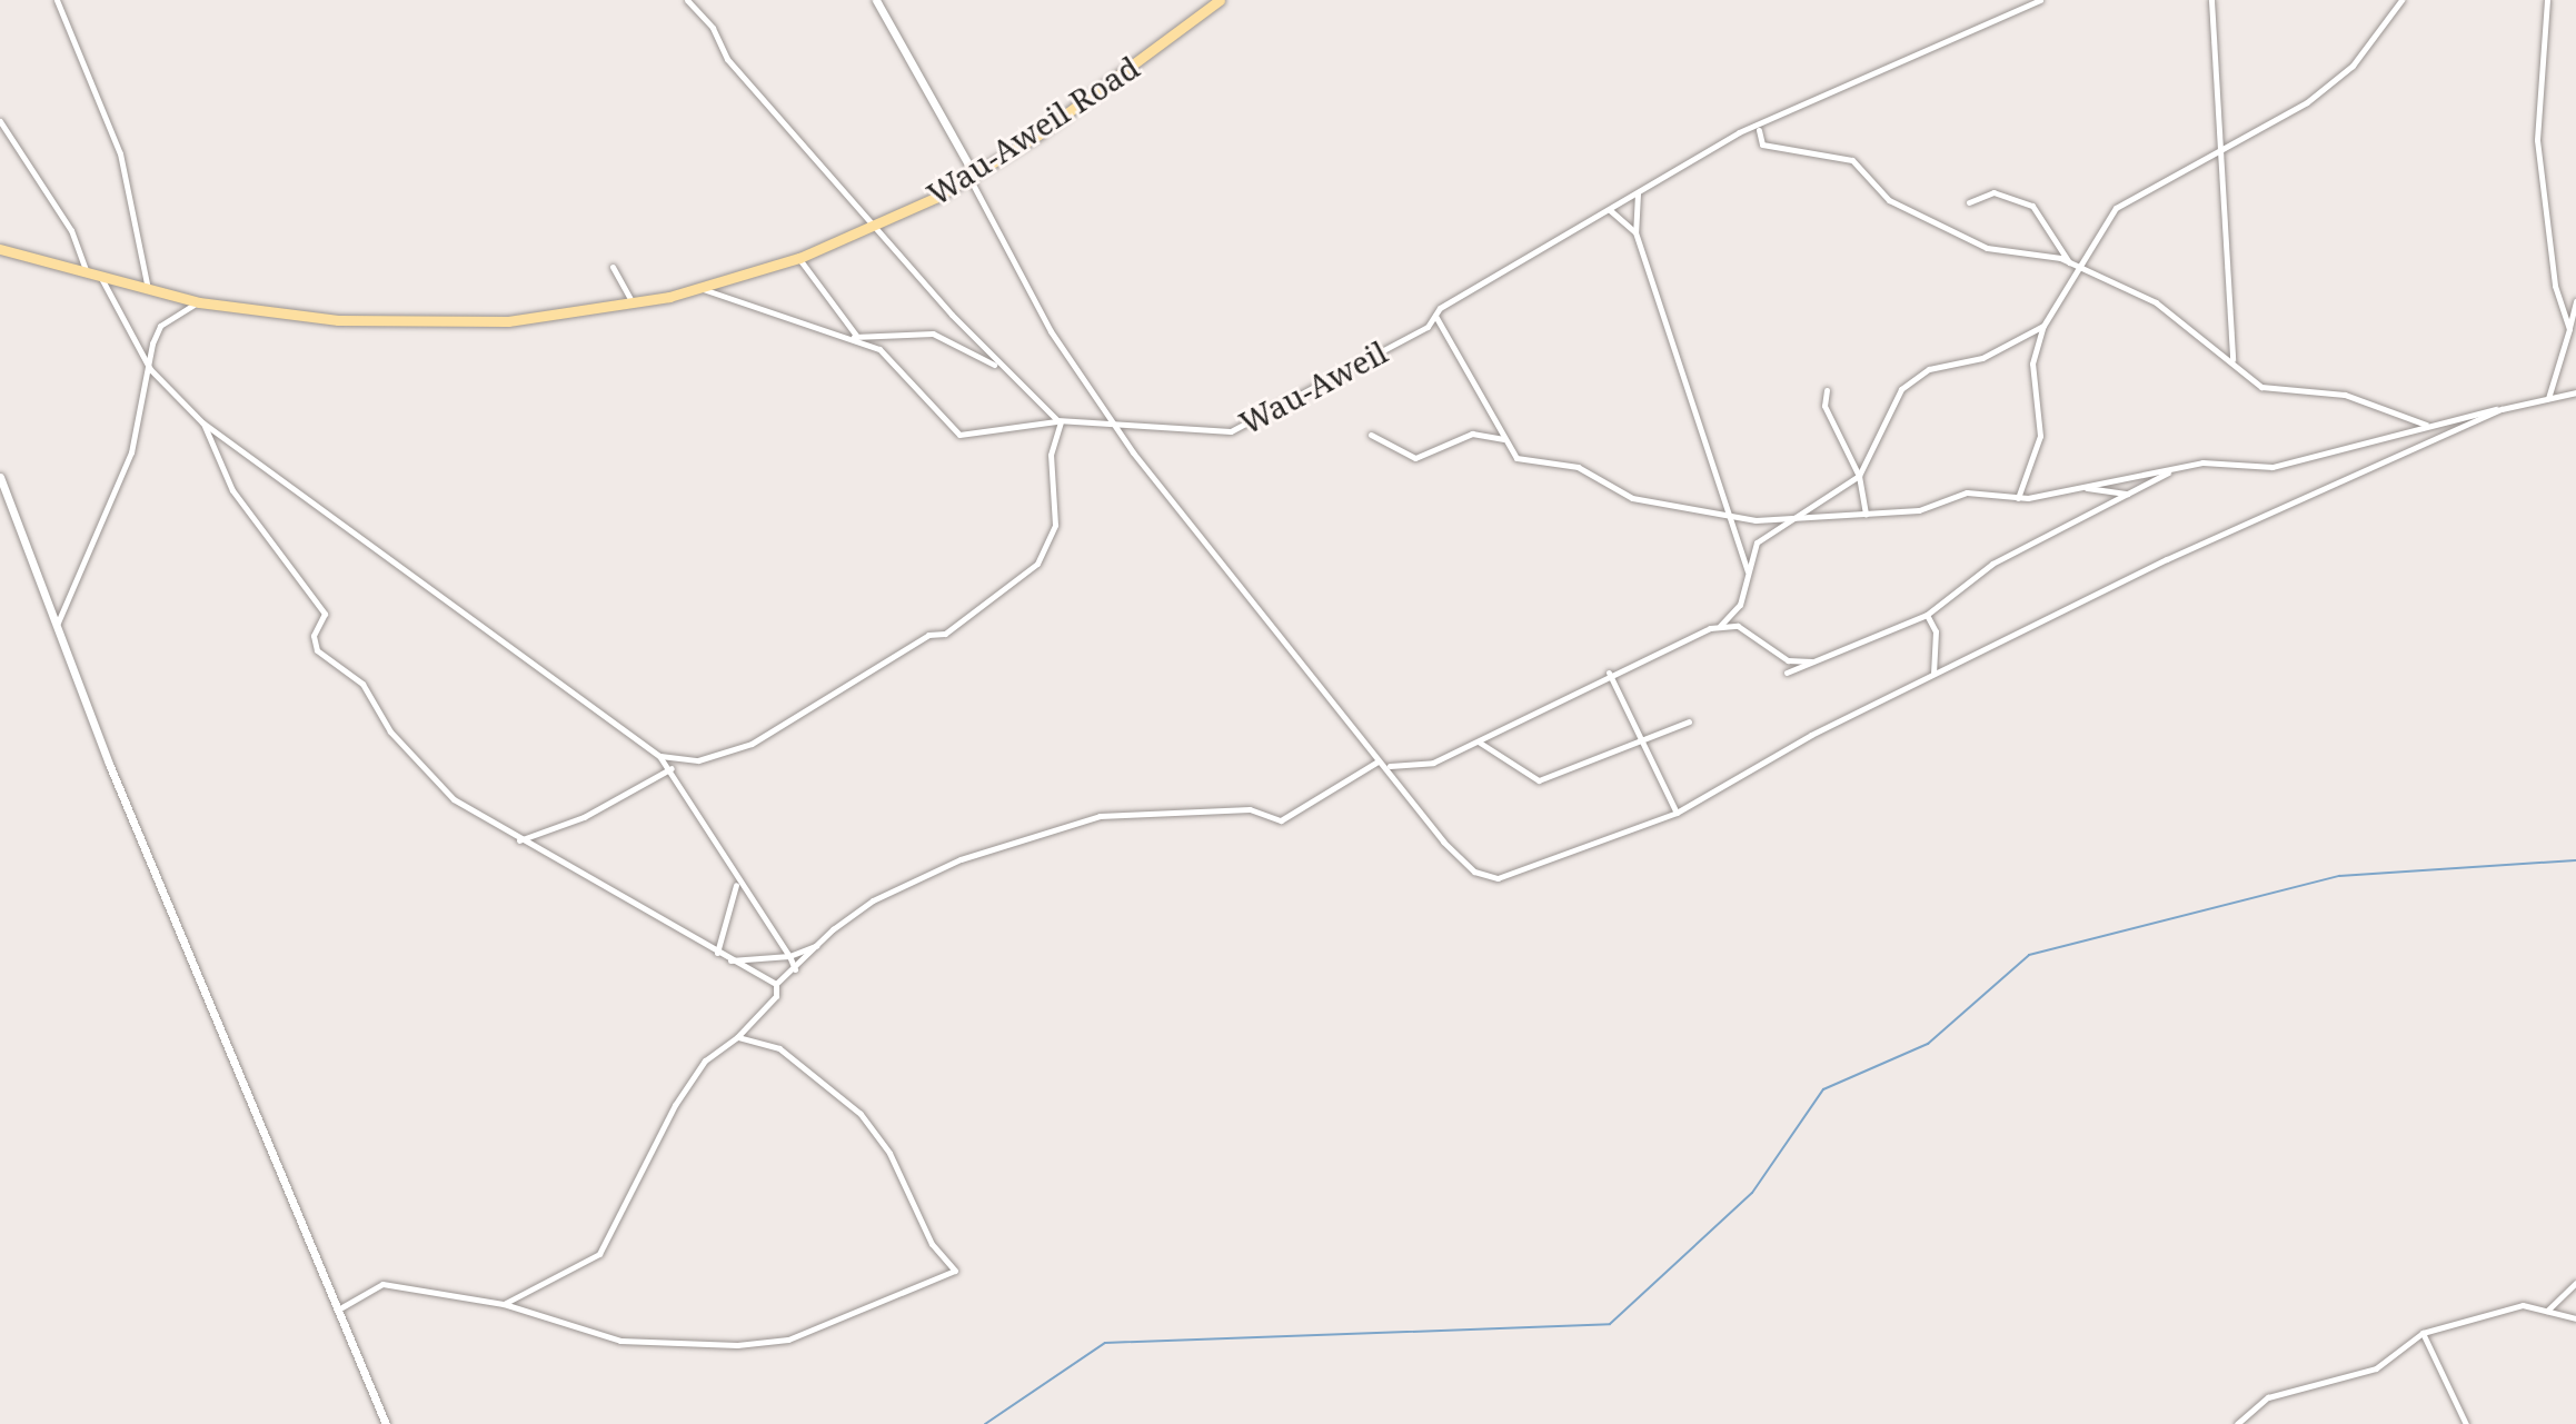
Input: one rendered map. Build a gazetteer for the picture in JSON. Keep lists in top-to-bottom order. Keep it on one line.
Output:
{"streets":{"main road":["Wau-Aweil Road"],"street":["Wau-Aweil"]}}
